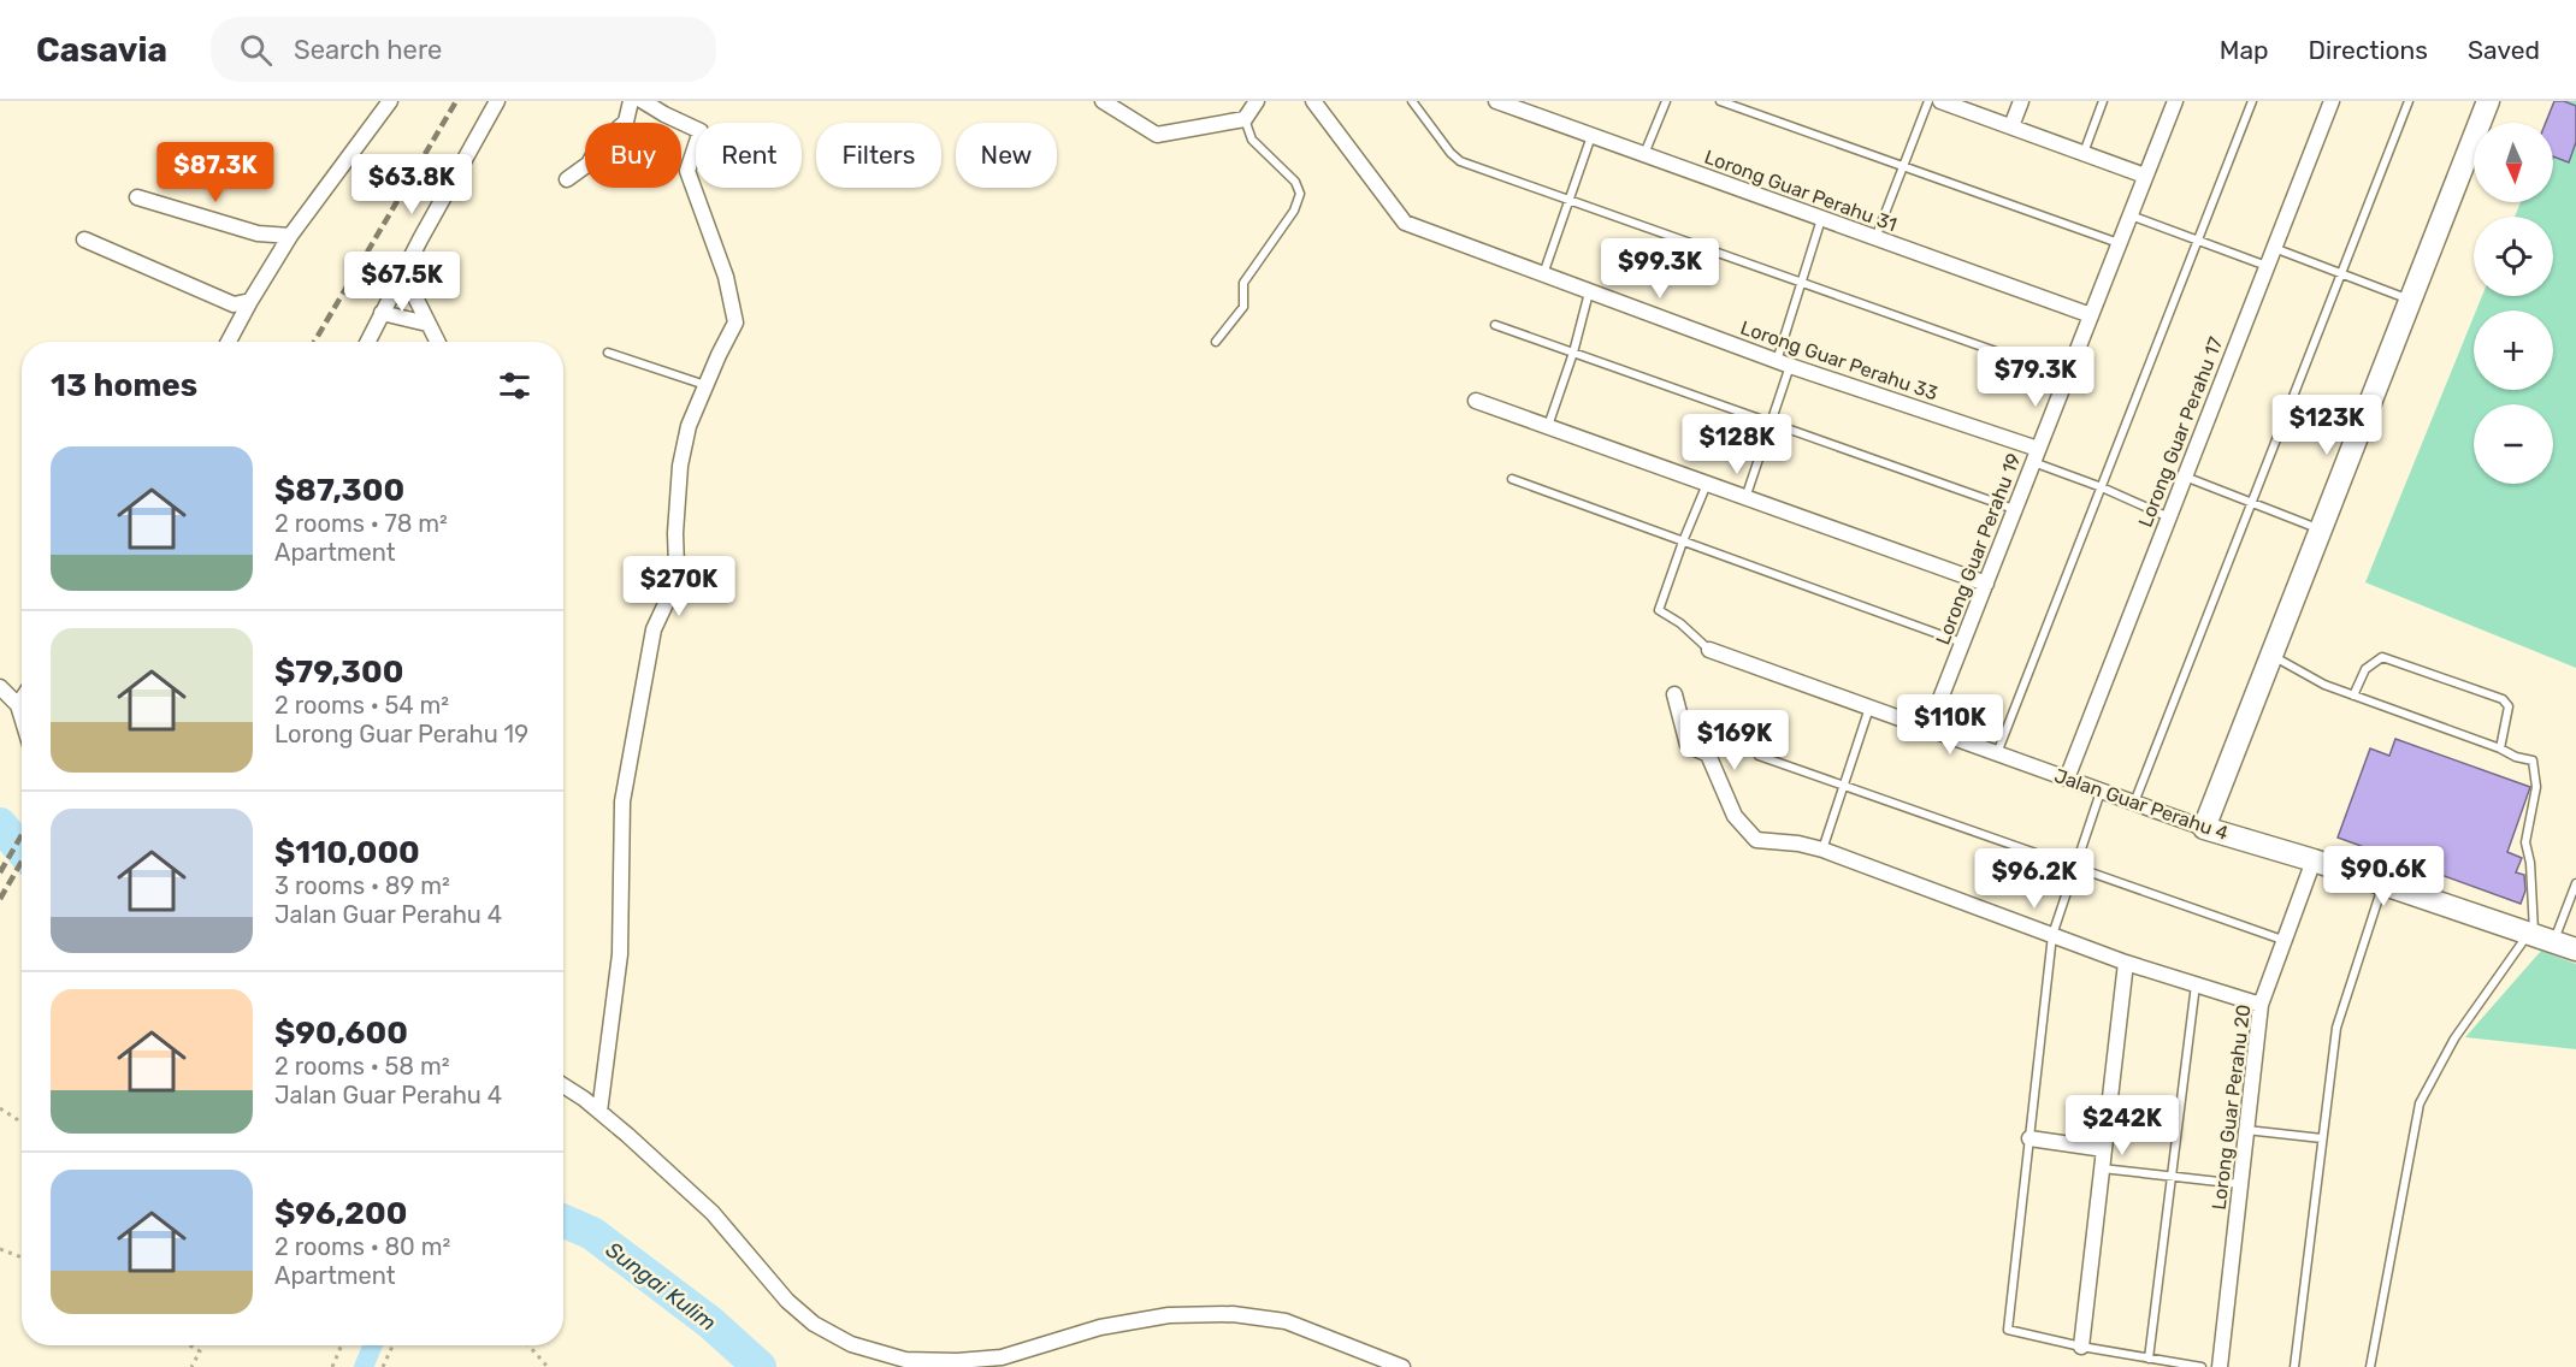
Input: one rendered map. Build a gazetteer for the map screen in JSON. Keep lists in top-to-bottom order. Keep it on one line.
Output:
{"streets":{"street":["Lorong Guar Perahu 31","Lorong Guar Perahu 33","Lorong Guar Perahu 17","Lorong Guar Perahu 19","Jalan Guar Perahu 4","Lorong Guar Perahu 20"]},"crossings":[["Lorong Guar Perahu 31","Lorong Guar Perahu 19"],["Lorong Guar Perahu 33","Lorong Guar Perahu 19"],["Lorong Guar Perahu 17","Jalan Guar Perahu 4"],["Lorong Guar Perahu 19","Jalan Guar Perahu 4"],["Jalan Guar Perahu 4","Lorong Guar Perahu 20"]],"water":["Sungai Kulim"],"north":"bottom","page":{"header":"Casavia","search":"Search here","nav":["Map","Directions","Saved"],"map_buttons":["+","−"],"chip":["Buy","Rent","Filters","New"],"price":["$87.3K","$63.8K","$99.3K","$67.5K","$79.3K","$123K","$128K","$270K","$110K","$169K","$90.6K","$96.2K","$242K"],"heading":"13 homes","list":[{"name":"$87,300","note":"2 rooms · 78 m² · Apartment"},{"name":"$79,300","note":"2 rooms · 54 m² · Lorong Guar Perahu 19"},{"name":"$110,000","note":"3 rooms · 89 m² · Jalan Guar Perahu 4"},{"name":"$90,600","note":"2 rooms · 58 m² · Jalan Guar Perahu 4"},{"name":"$96,200","note":"2 rooms · 80 m² · Apartment"}]}}
